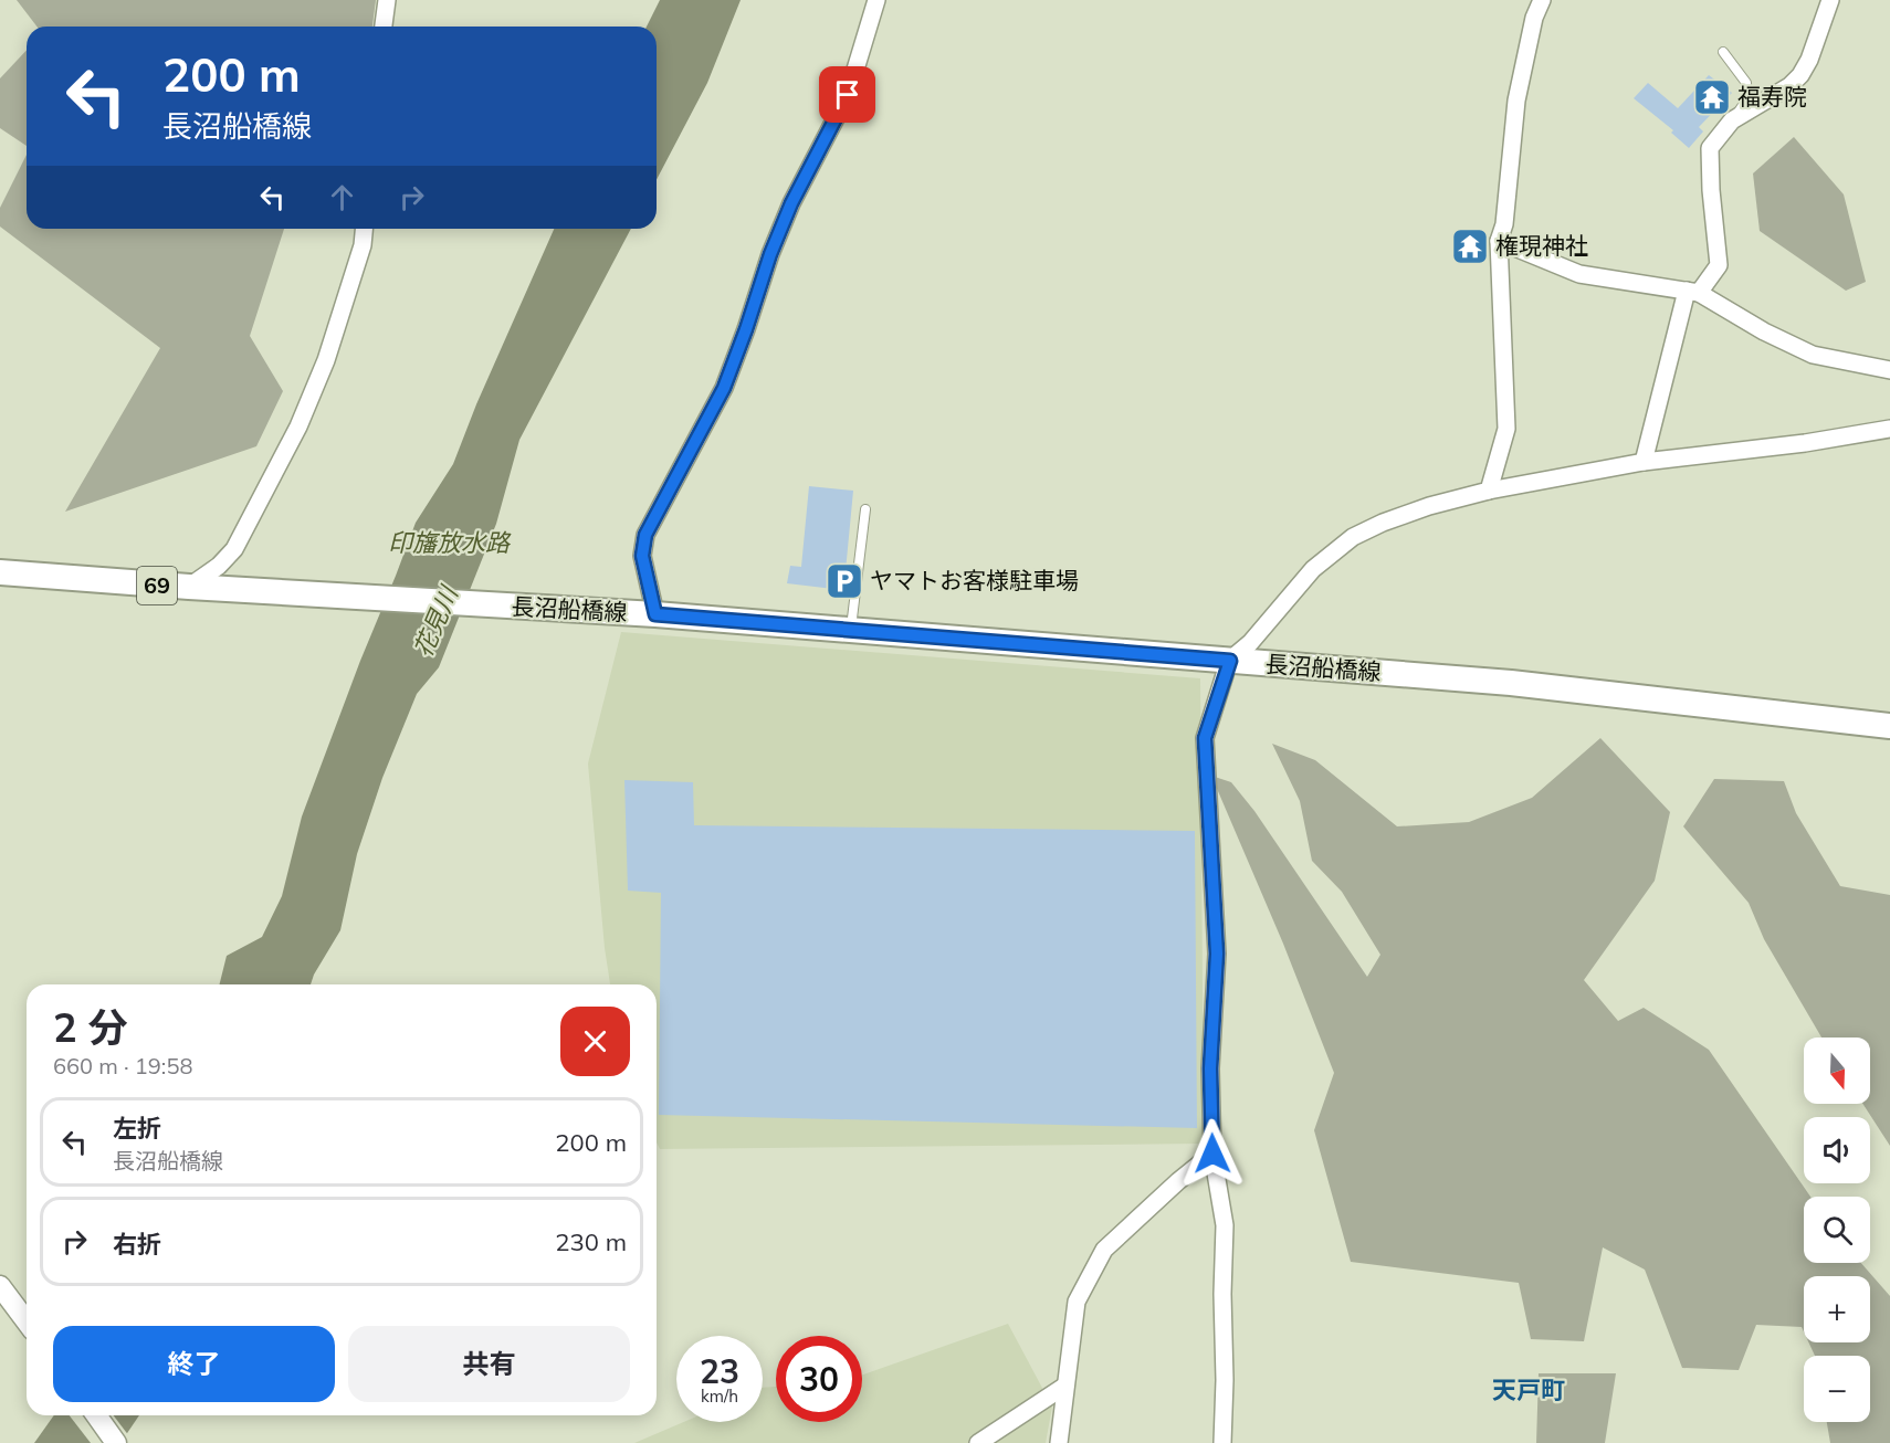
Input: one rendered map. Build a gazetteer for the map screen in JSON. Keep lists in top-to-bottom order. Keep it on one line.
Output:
{"streets":{"main road":["69","長沼船橋線"]},"districts":["天戸町"],"water":["印旛放水路","花見川"],"places":{"temple":["福寿院","権現神社"],"parking":["ヤマトお客様駐車場"]},"north":"bottom","page":{"turn":["200 m","長沼船橋線"],"heading":["2 分","660 m · 19:58"],"map_buttons":["+","−"],"list":[{"name":"左折","note":"長沼船橋線","value":"200 m"},{"name":"右折","value":"230 m"}],"buttons":["終了","共有"],"speed":"23 km/h","limit":"30"}}
